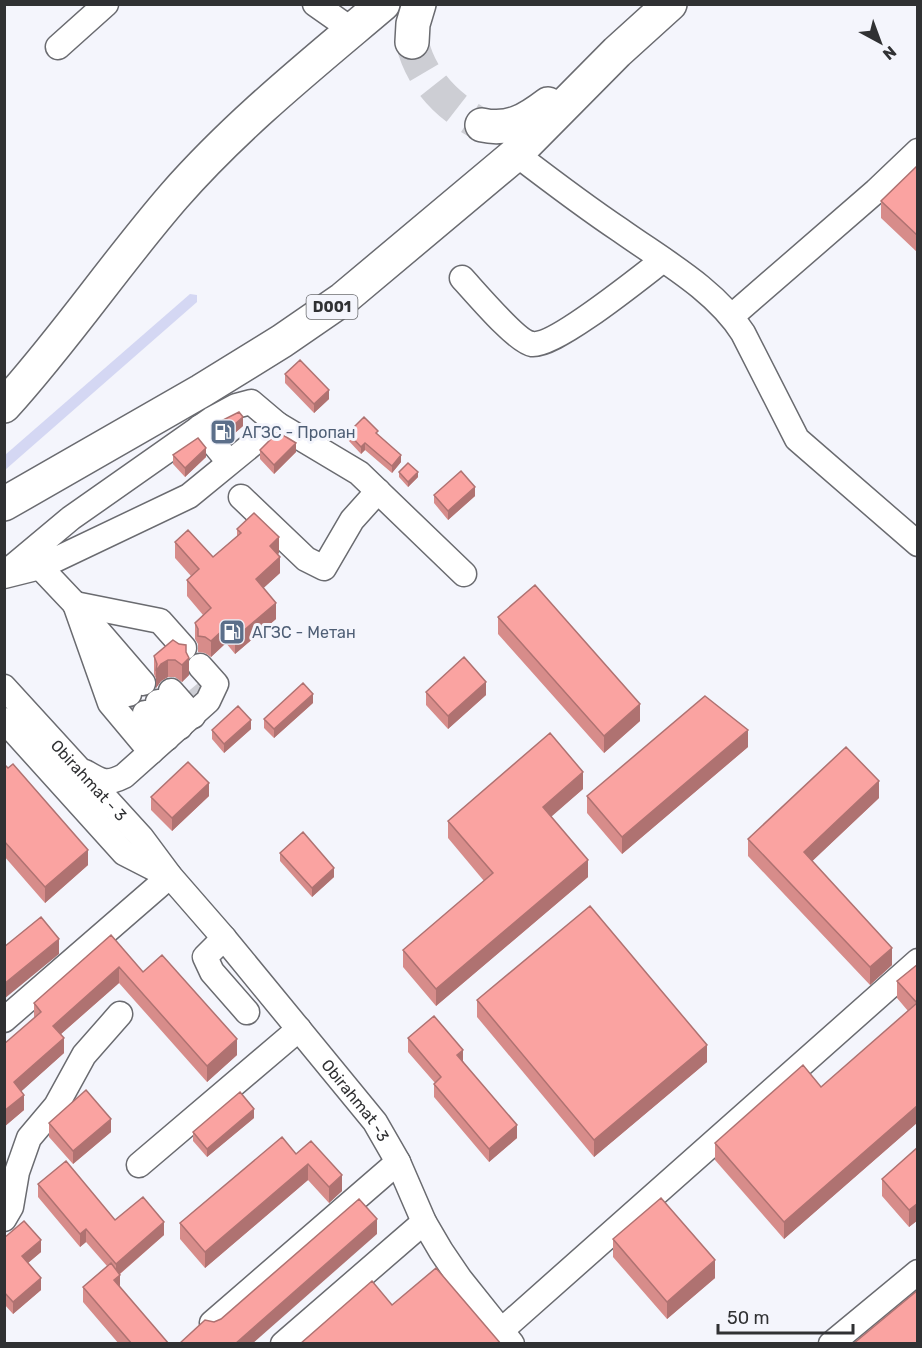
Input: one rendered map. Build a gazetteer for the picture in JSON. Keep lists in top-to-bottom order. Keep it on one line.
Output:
{"streets":{"highway":["D001"],"street":["Obirahmat - 3","Obirahmat -3"]},"crossings":[["Obirahmat - 3","Obirahmat -3"]],"places":{"fuel station":["АГЗС - Пропан","АГЗС - Метан"]},"scale_bar":"50 m","north":"bottom right"}
